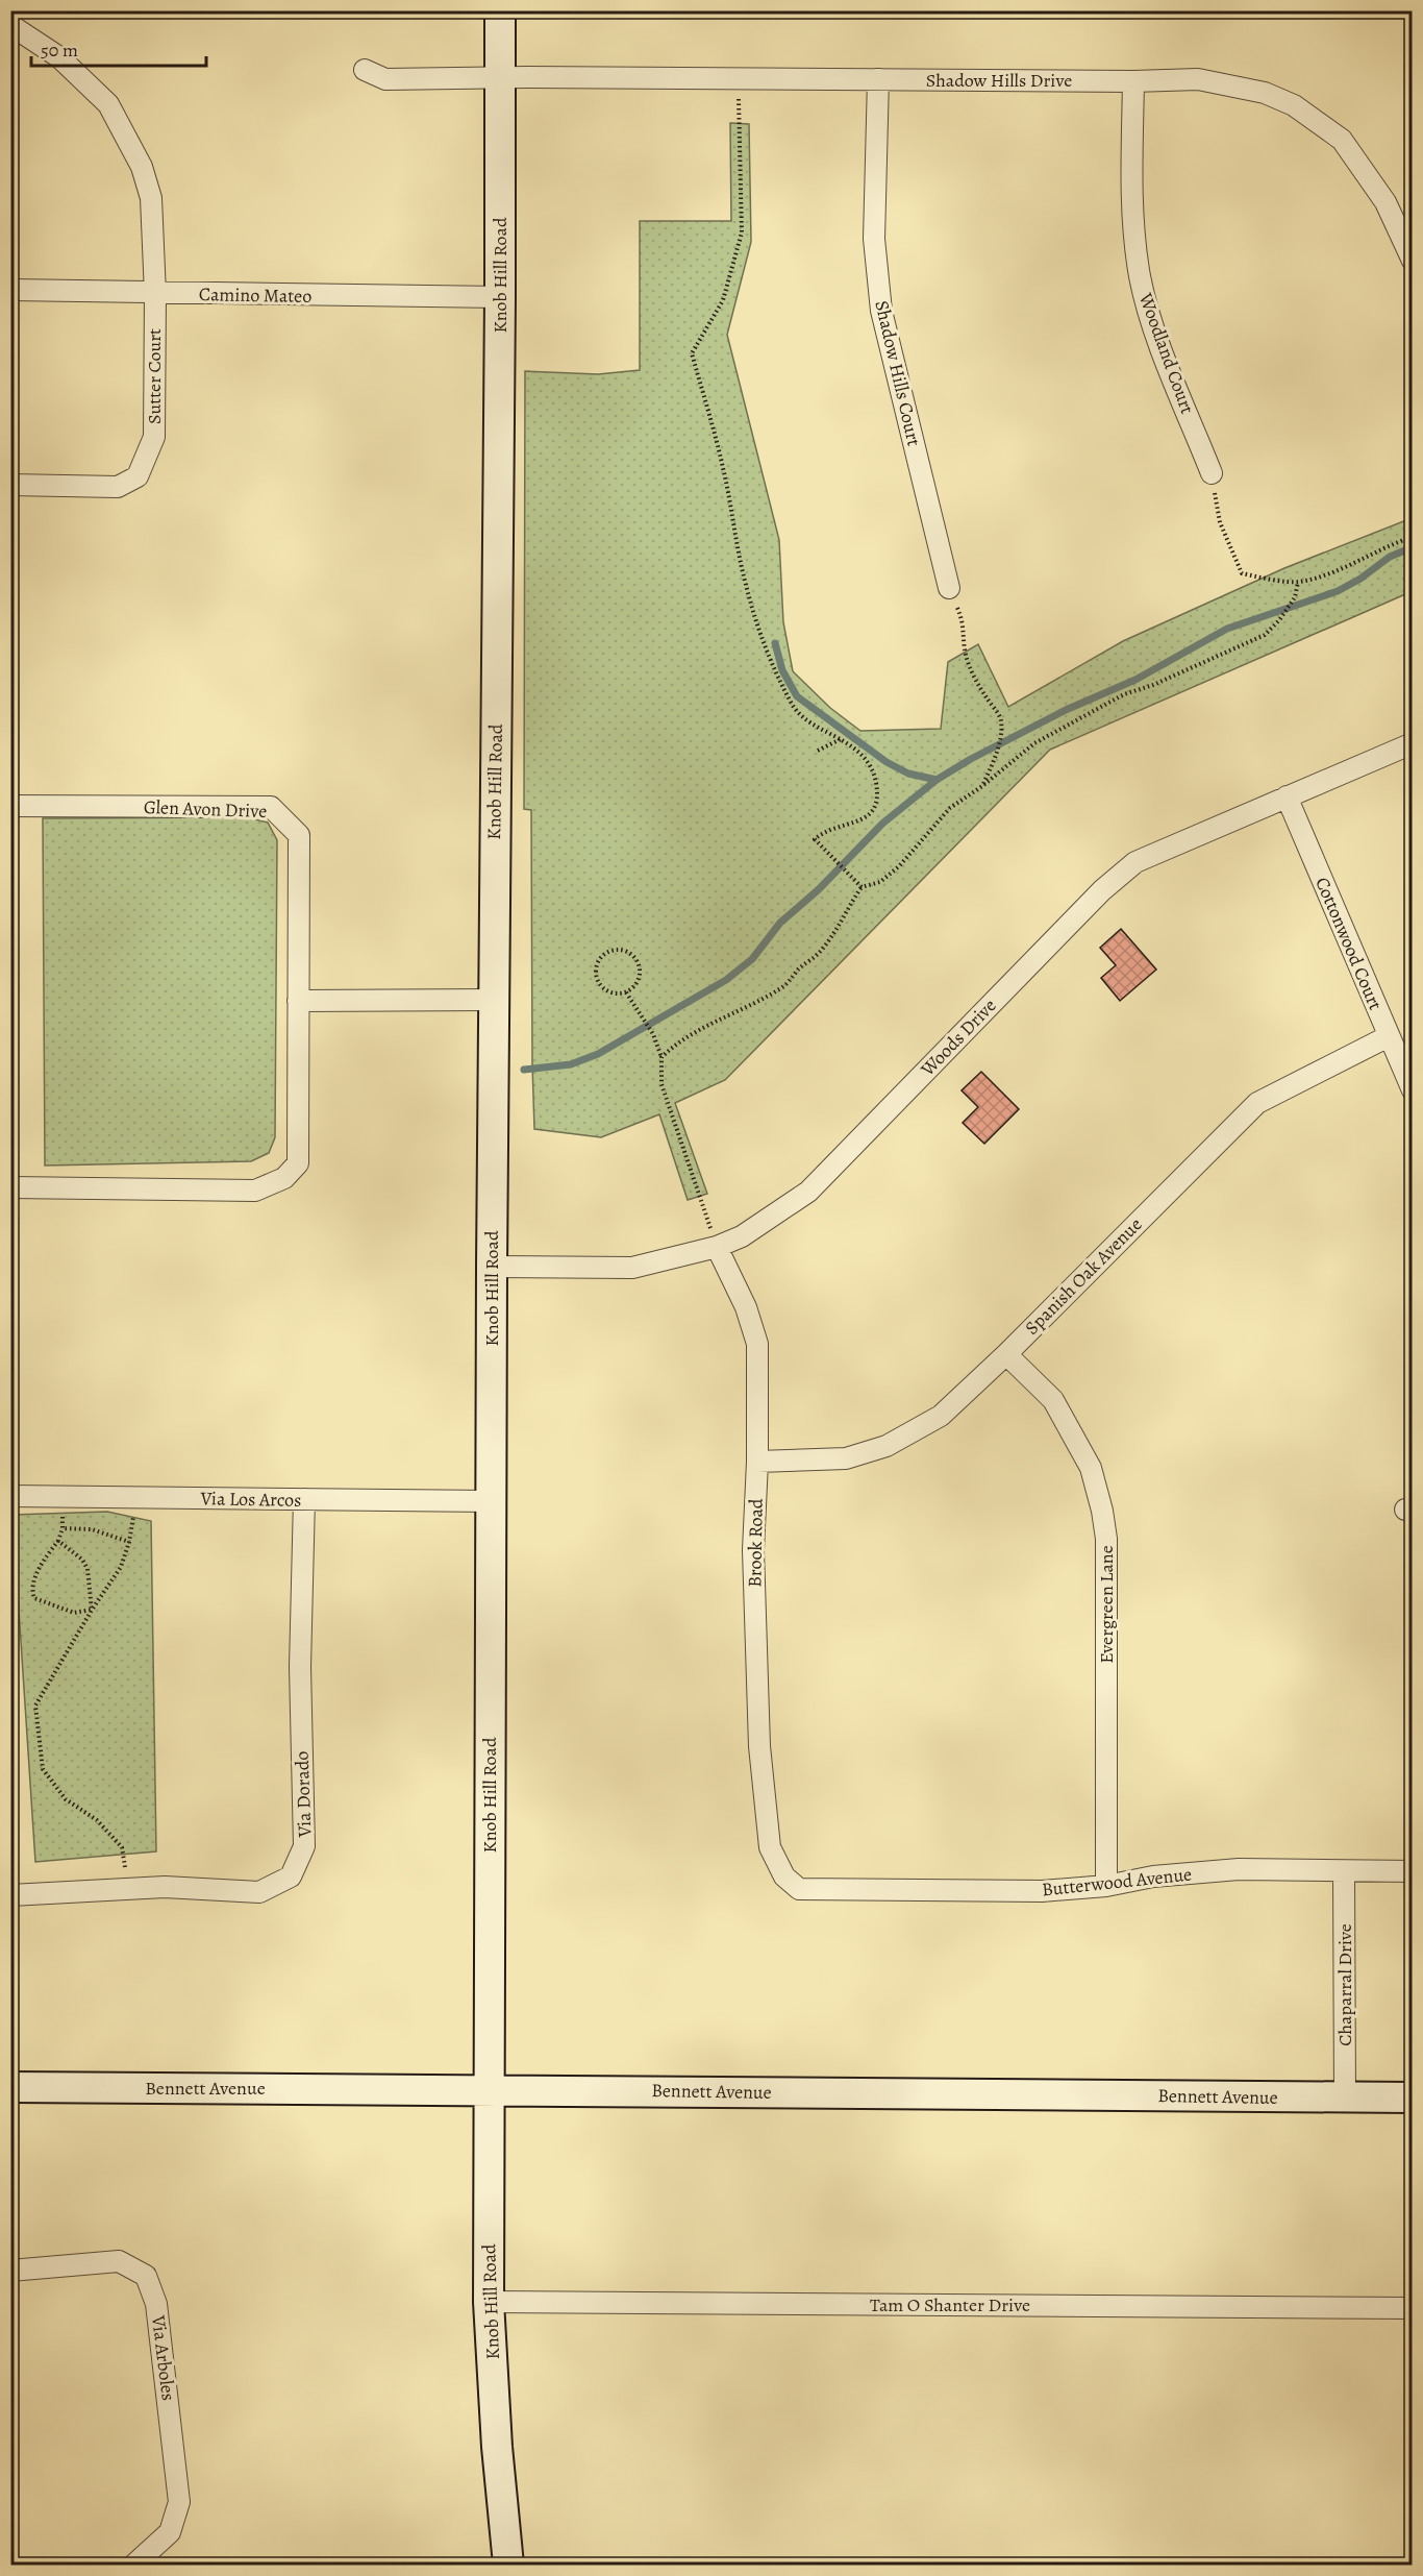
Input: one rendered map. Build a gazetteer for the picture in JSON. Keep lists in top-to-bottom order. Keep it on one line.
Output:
{"streets":{"street":["Shadow Hills Drive","Knob Hill Road","Camino Mateo","Woodland Court","Shadow Hills Court","Sutter Court","Glen Avon Drive","Cottonwood Court","Woods Drive","Spanish Oak Avenue","Via Los Arcos","Brook Road","Evergreen Lane","Via Dorado","Butterwood Avenue","Chaparral Drive","Bennett Avenue","Tam O Shanter Drive","Via Arboles"]},"crossings":[["Shadow Hills Drive","Knob Hill Road"],["Shadow Hills Drive","Woodland Court"],["Shadow Hills Drive","Shadow Hills Court"],["Knob Hill Road","Camino Mateo"],["Knob Hill Road","Woods Drive"],["Knob Hill Road","Via Los Arcos"],["Knob Hill Road","Bennett Avenue"],["Knob Hill Road","Tam O Shanter Drive"],["Camino Mateo","Sutter Court"],["Cottonwood Court","Woods Drive"],["Cottonwood Court","Spanish Oak Avenue"],["Woods Drive","Brook Road"],["Spanish Oak Avenue","Brook Road"],["Spanish Oak Avenue","Evergreen Lane"],["Via Los Arcos","Via Dorado"],["Brook Road","Butterwood Avenue"],["Evergreen Lane","Butterwood Avenue"],["Butterwood Avenue","Chaparral Drive"],["Chaparral Drive","Bennett Avenue"]],"scale_bar":"50 m"}
